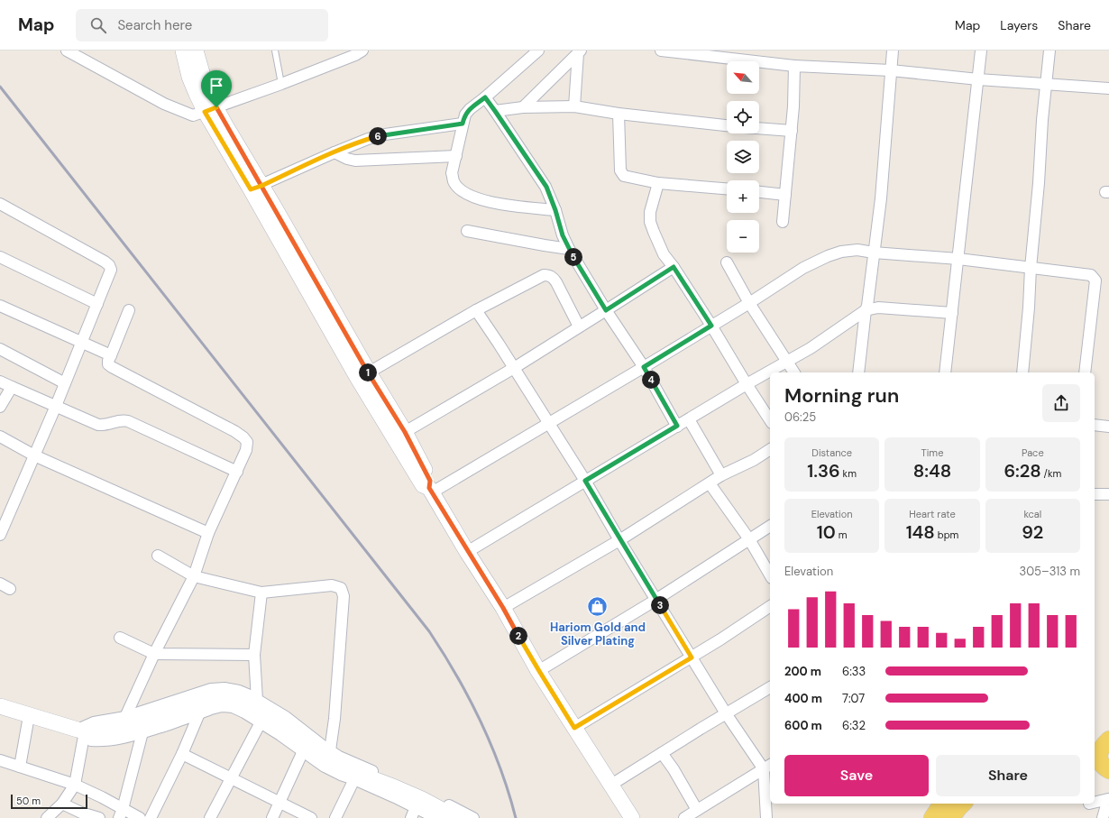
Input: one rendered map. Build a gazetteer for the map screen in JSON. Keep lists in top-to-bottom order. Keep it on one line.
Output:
{"places":{"shop":["Hariom Gold and Silver Plating"]},"scale_bar":"50 m","north":"top left","page":{"header":"Map","search":"Search here","nav":["Map","Layers","Share"],"map_buttons":["+","−"],"pins":["6","5","1","4","3","2"],"heading":["Morning run","06:25"],"stats":[["Distance","1.36 km"],["Time","8:48"],["Pace","6:28 /km"],["Elevation","10 m"],["Heart rate","148 bpm"],["kcal","92"]],"chart":["Elevation","305–313 m"],"list":[{"name":"200 m","note":"6:33"},{"name":"400 m","note":"7:07"},{"name":"600 m","note":"6:32"}],"buttons":["Save","Share"],"scale":"50 m"}}
